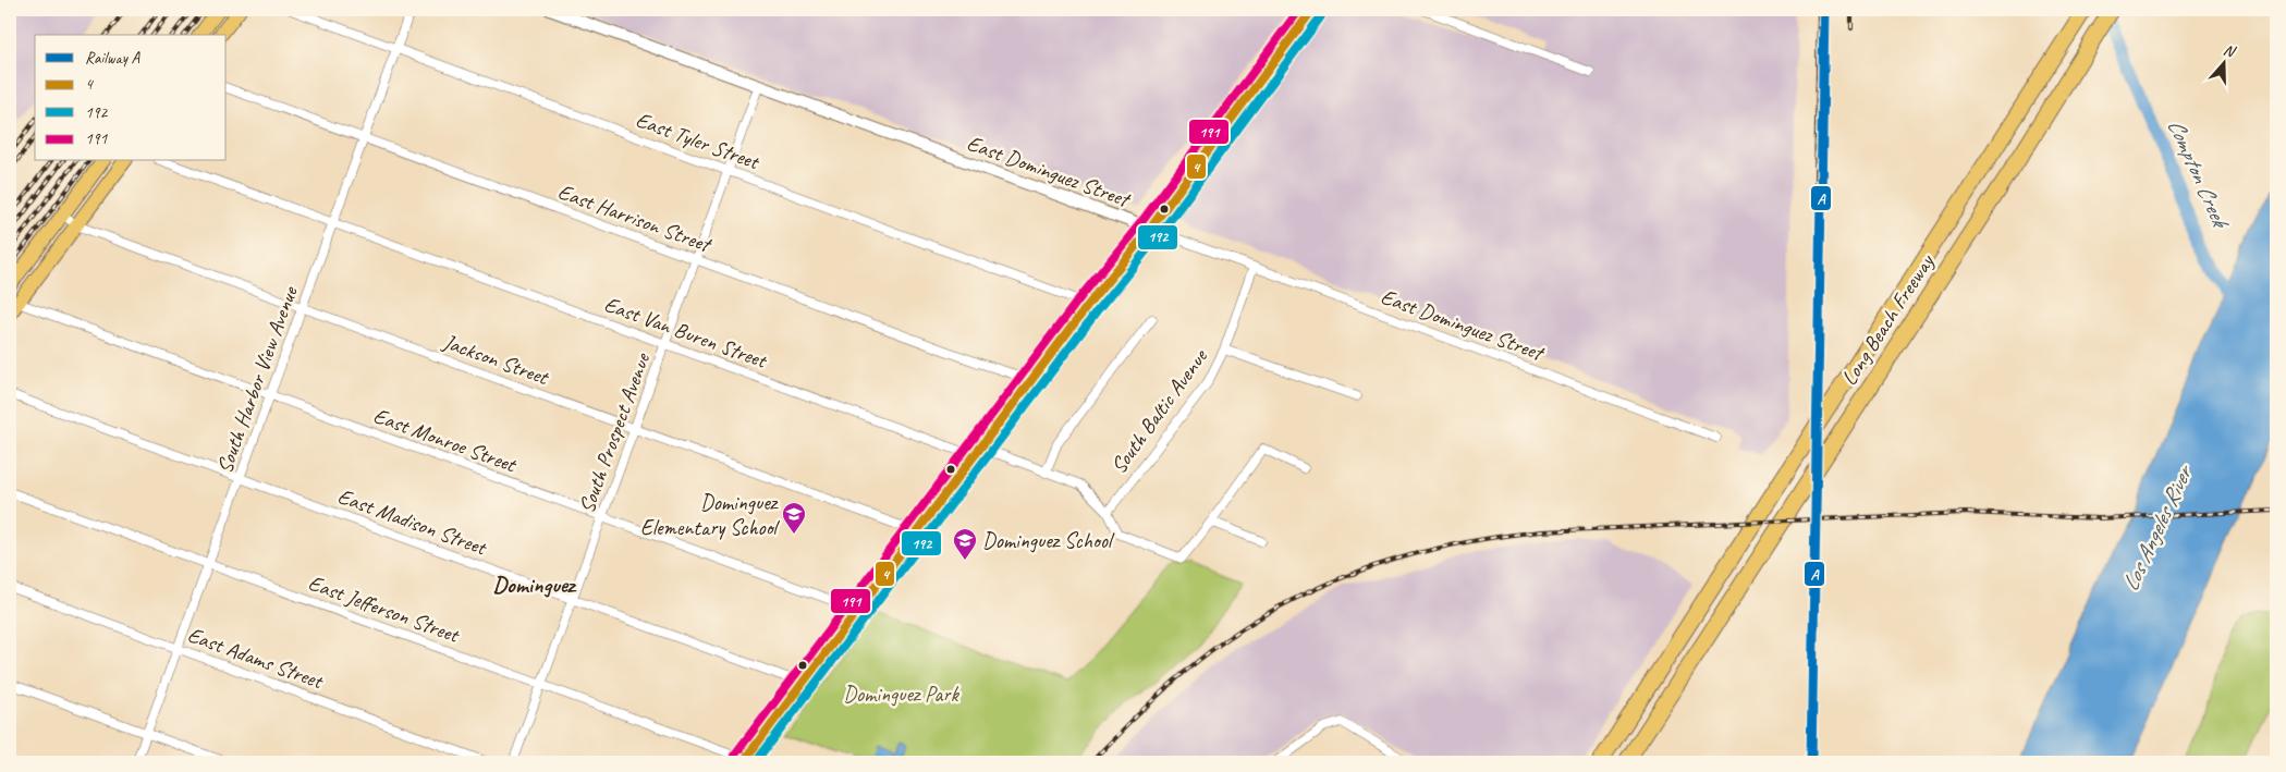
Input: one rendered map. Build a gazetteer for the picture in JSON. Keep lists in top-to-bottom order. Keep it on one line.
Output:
{"streets":{"highway":["Long Beach Freeway"],"street":["East Tyler Street","East Dominguez Street","East Harrison Street","East Van Buren Street","Jackson Street","South Harbor View Avenue","South Baltic Avenue","South Prospect Avenue","East Monroe Street","East Madison Street","East Jefferson Street","East Adams Street"]},"crossings":[["East Tyler Street","South Harbor View Avenue"],["East Tyler Street","South Prospect Avenue"],["East Dominguez Street","South Baltic Avenue"],["East Dominguez Street","South Prospect Avenue"],["East Harrison Street","South Harbor View Avenue"],["East Harrison Street","South Prospect Avenue"],["East Van Buren Street","South Harbor View Avenue"],["East Van Buren Street","South Baltic Avenue"],["East Van Buren Street","South Prospect Avenue"],["Jackson Street","South Harbor View Avenue"],["Jackson Street","South Prospect Avenue"],["South Harbor View Avenue","East Monroe Street"],["South Harbor View Avenue","East Madison Street"],["South Harbor View Avenue","East Jefferson Street"],["South Harbor View Avenue","East Adams Street"],["South Prospect Avenue","East Monroe Street"],["South Prospect Avenue","East Madison Street"],["South Prospect Avenue","East Jefferson Street"]],"districts":["Dominguez"],"water":["Compton Creek","Los Angeles River"],"parks":["Dominguez Park"],"places":{"school or university":["Dominguez Elementary School","Dominguez School"]},"lines":["rail line A","transit line 4","transit line 191","transit line 192"],"legend":["Railway A","4","192","191"],"north":"top"}
